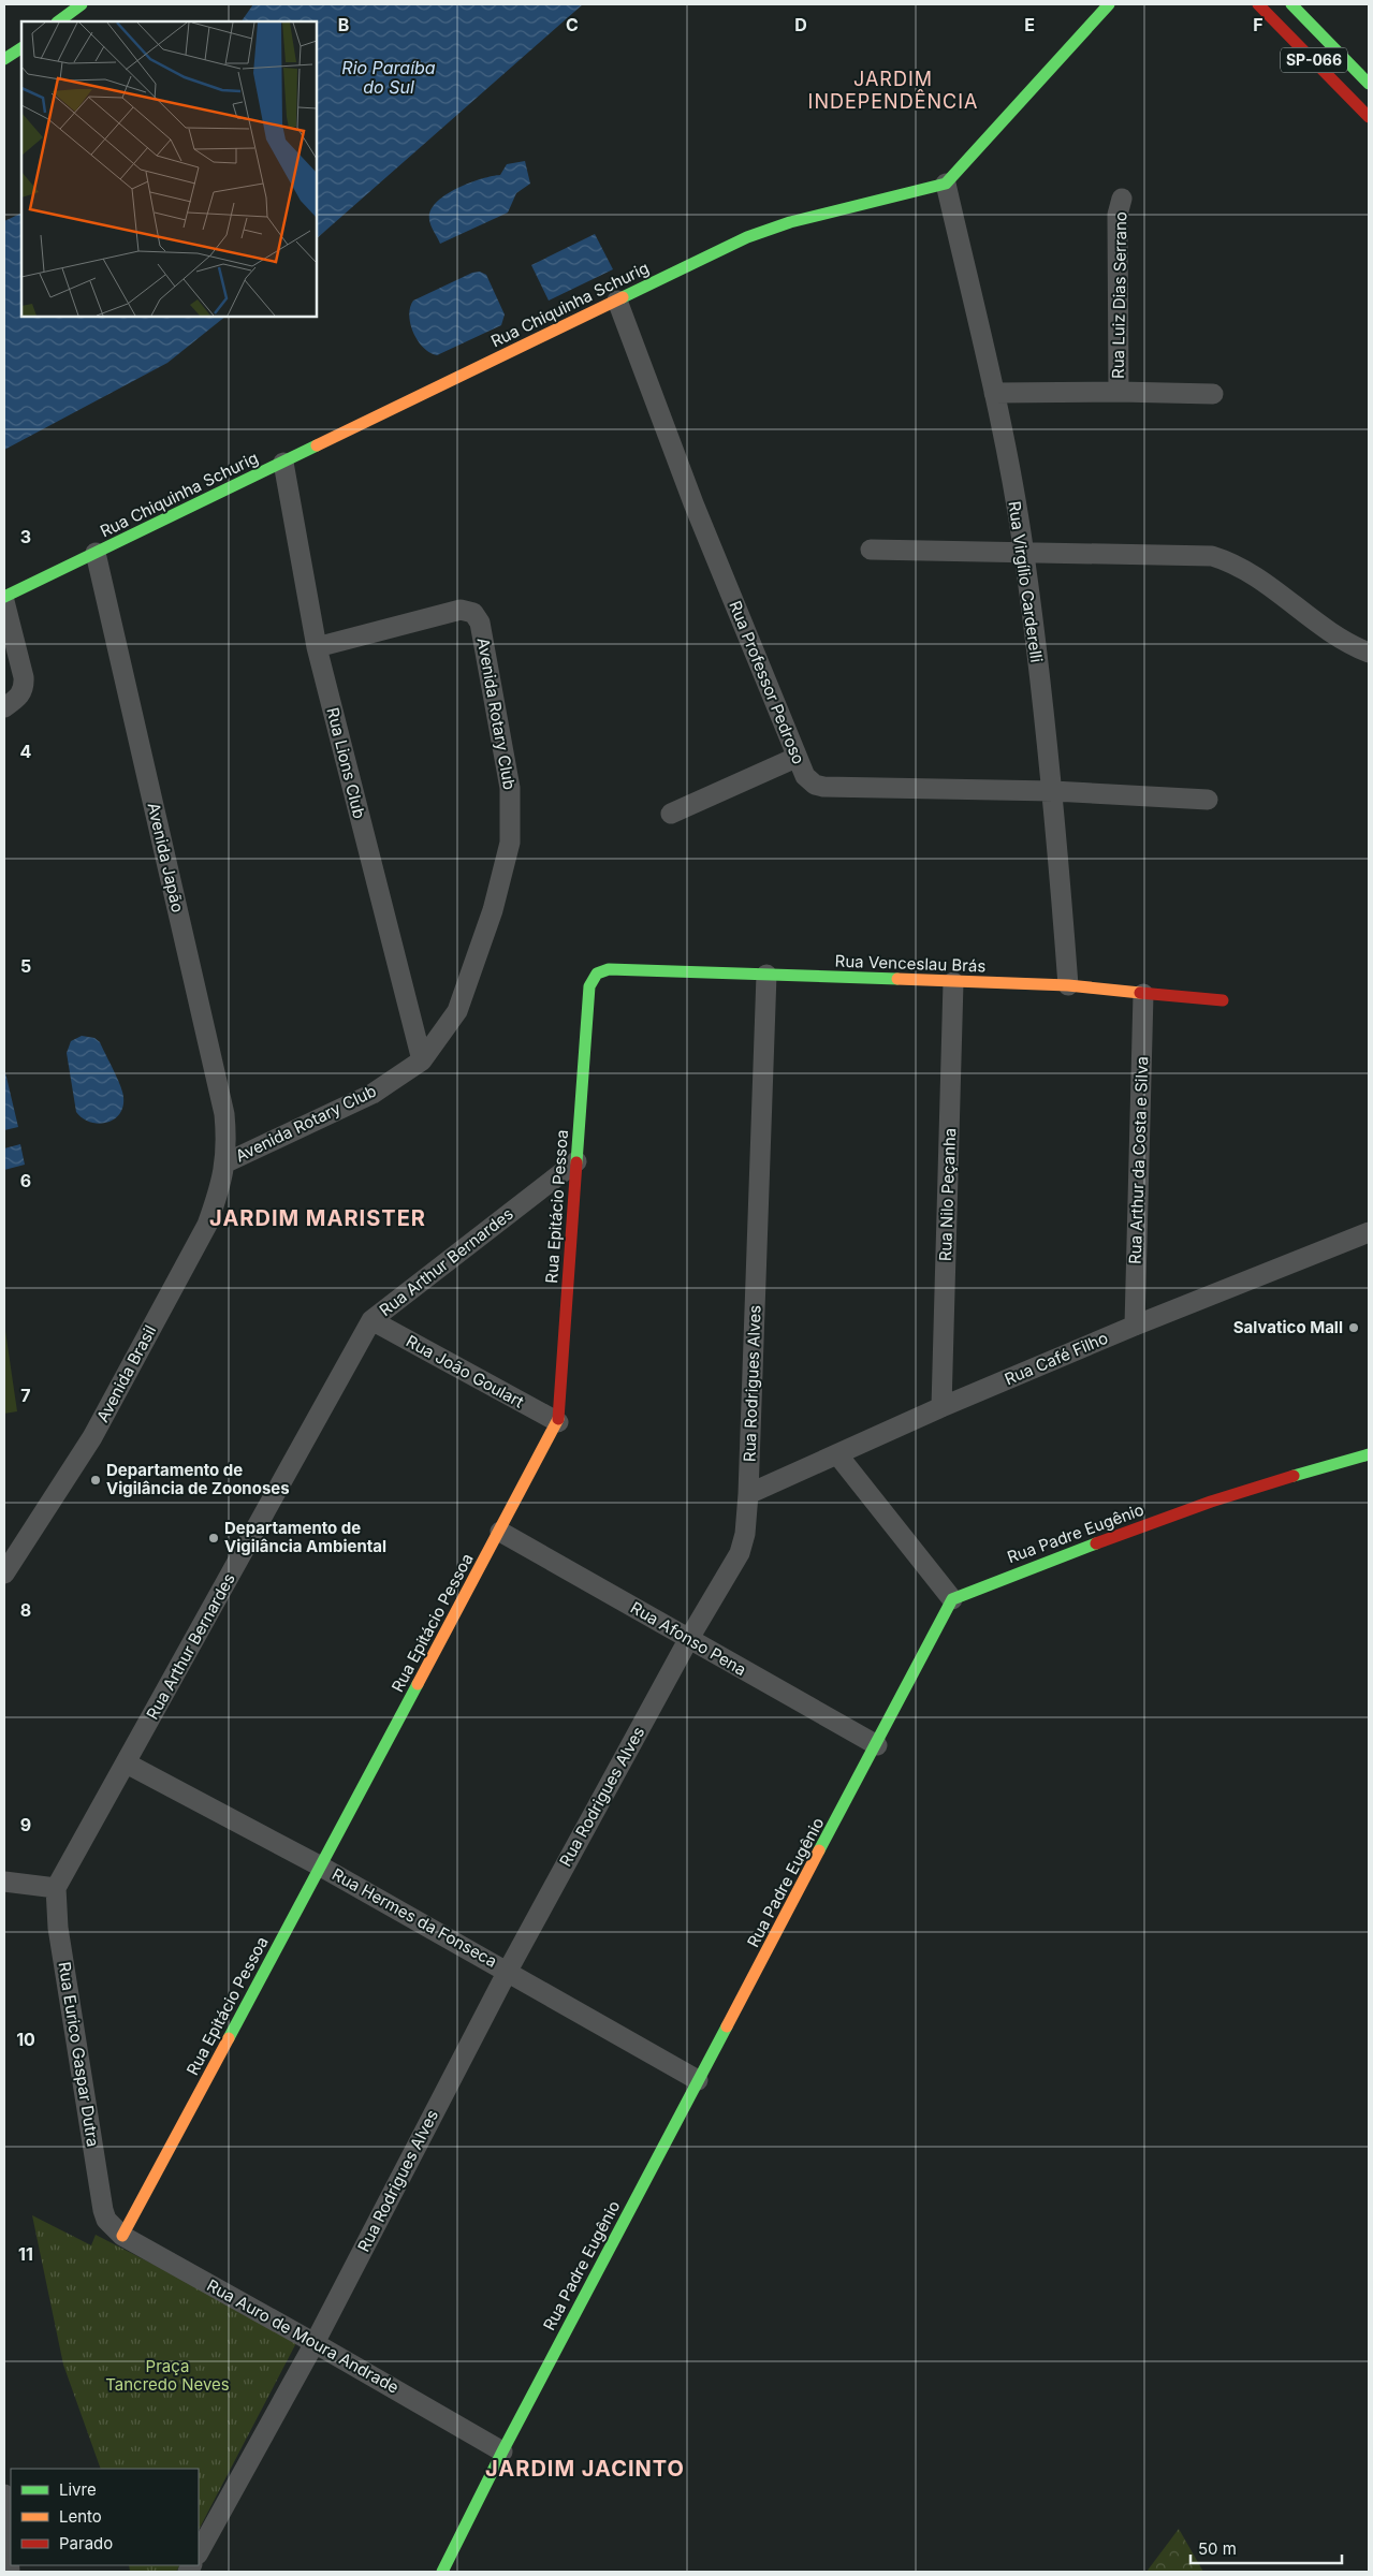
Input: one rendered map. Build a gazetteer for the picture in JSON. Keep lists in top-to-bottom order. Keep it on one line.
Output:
{"streets":{"street":["SP-066","Rua Luiz Dias Serrano","Rua Chiquinha Schurig","Rua Virgílio Carderelli","Rua Professor Pedroso","Avenida Rotary Club","Rua Lions Club","Avenida Japão","Rua Venceslau Brás","Rua Arthur da Costa e Silva","Rua Nilo Peçanha","Rua Epitácio Pessoa","Rua Arthur Bernardes","Rua Café Filho","Rua João Goulart","Avenida Brasil","Rua Rodrigues Alves","Rua Padre Eugênio","Rua Afonso Pena","Rua Hermes da Fonseca","Rua Eurico Gaspar Dutra","Rua Auro de Moura Andrade"]},"crossings":[["Rua Luiz Dias Serrano","Rua Virgílio Carderelli"],["Rua Chiquinha Schurig","Rua Virgílio Carderelli"],["Rua Chiquinha Schurig","Rua Professor Pedroso"],["Rua Chiquinha Schurig","Rua Lions Club"],["Rua Chiquinha Schurig","Avenida Japão"],["Rua Virgílio Carderelli","Rua Professor Pedroso"],["Rua Virgílio Carderelli","Rua Venceslau Brás"],["Avenida Rotary Club","Rua Lions Club"],["Avenida Rotary Club","Avenida Japão"],["Avenida Rotary Club","Avenida Brasil"],["Avenida Japão","Avenida Brasil"],["Rua Venceslau Brás","Rua Arthur da Costa e Silva"],["Rua Venceslau Brás","Rua Nilo Peçanha"],["Rua Venceslau Brás","Rua Epitácio Pessoa"],["Rua Venceslau Brás","Rua Rodrigues Alves"],["Rua Arthur da Costa e Silva","Rua Café Filho"],["Rua Nilo Peçanha","Rua Café Filho"],["Rua Epitácio Pessoa","Rua Arthur Bernardes"],["Rua Epitácio Pessoa","Rua João Goulart"],["Rua Epitácio Pessoa","Rua Afonso Pena"],["Rua Epitácio Pessoa","Rua Hermes da Fonseca"],["Rua Epitácio Pessoa","Rua Auro de Moura Andrade"],["Rua Arthur Bernardes","Rua João Goulart"],["Rua Arthur Bernardes","Rua Hermes da Fonseca"],["Rua Arthur Bernardes","Rua Eurico Gaspar Dutra"],["Rua Café Filho","Rua Rodrigues Alves"],["Rua Rodrigues Alves","Rua Afonso Pena"],["Rua Rodrigues Alves","Rua Hermes da Fonseca"],["Rua Rodrigues Alves","Rua Auro de Moura Andrade"],["Rua Padre Eugênio","Rua Afonso Pena"],["Rua Padre Eugênio","Rua Hermes da Fonseca"],["Rua Padre Eugênio","Rua Auro de Moura Andrade"],["Rua Eurico Gaspar Dutra","Rua Auro de Moura Andrade"]],"districts":["JARDIM INDEPENDÊNCIA","JARDIM MARISTER","JARDIM JACINTO"],"water":["Rio Paraíba do Sul"],"parks":["Praça Tancredo Neves"],"places":["Salvatico Mall","Departamento de Vigilância de Zoonoses","Departamento de Vigilância Ambiental"],"legend":["Livre","Lento","Parado"],"scale_bar":"50 m","grid":{"columns":["B","C","D","E","F"],"rows":["3","4","5","6","7","8","9","10","11"]}}
